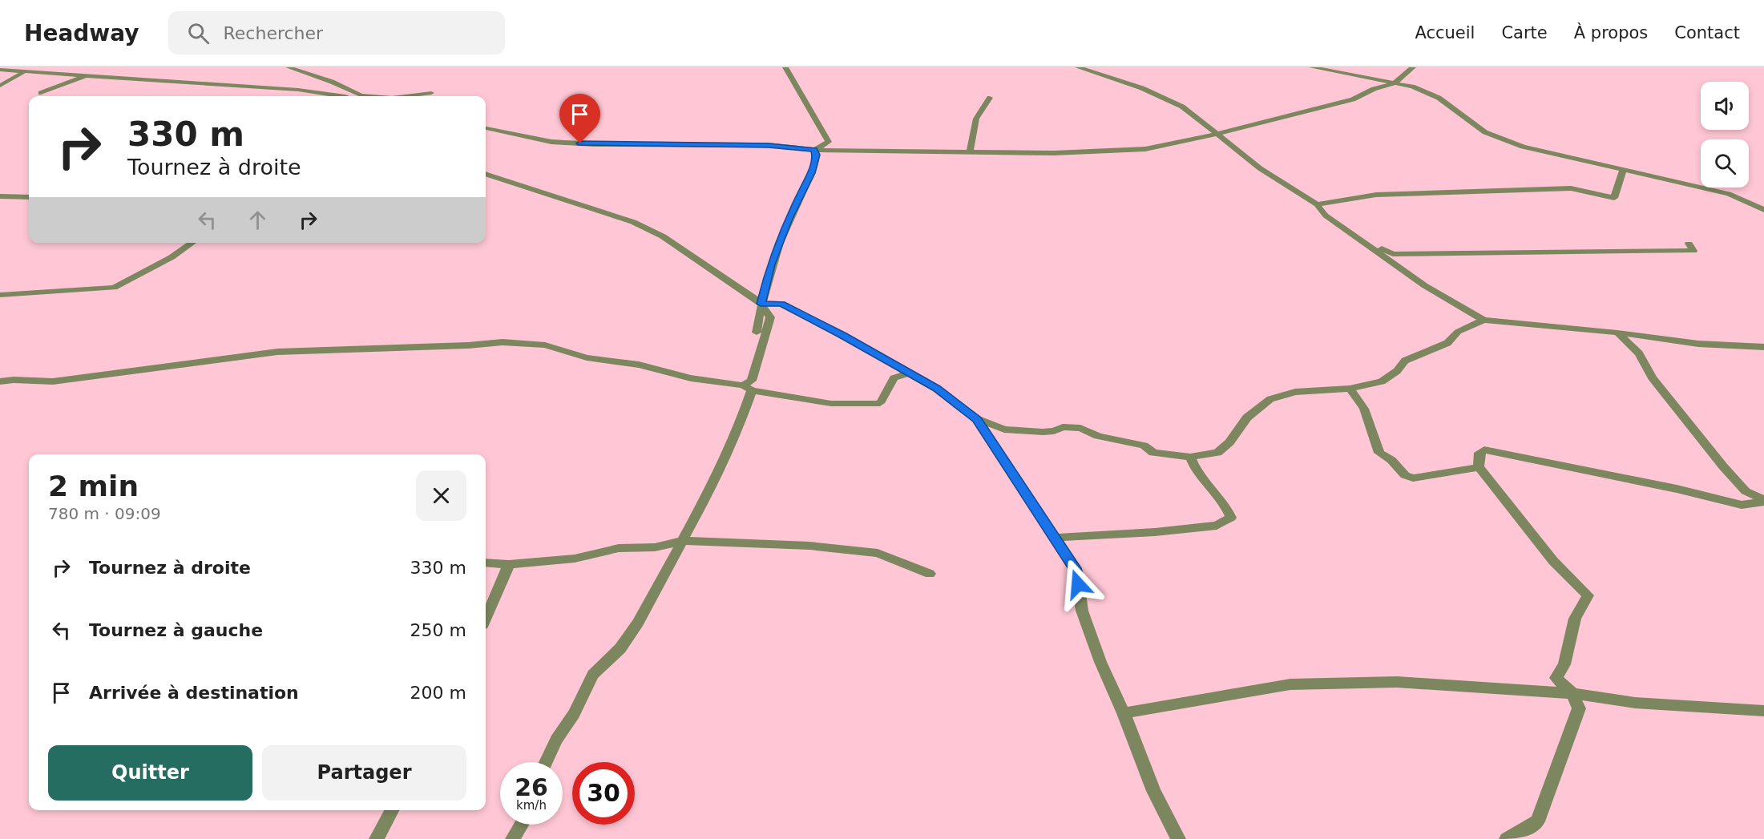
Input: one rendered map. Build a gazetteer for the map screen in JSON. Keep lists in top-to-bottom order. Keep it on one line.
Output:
{"page":{"header":"Headway","search":"Rechercher","nav":["Accueil","Carte","À propos","Contact"],"turn":["330 m","Tournez à droite"],"heading":["2 min","780 m · 09:09"],"list":[{"name":"Tournez à droite","value":"330 m"},{"name":"Tournez à gauche","value":"250 m"},{"name":"Arrivée à destination","value":"200 m"}],"buttons":["Quitter","Partager"],"speed":"26 km/h","limit":"30"}}
